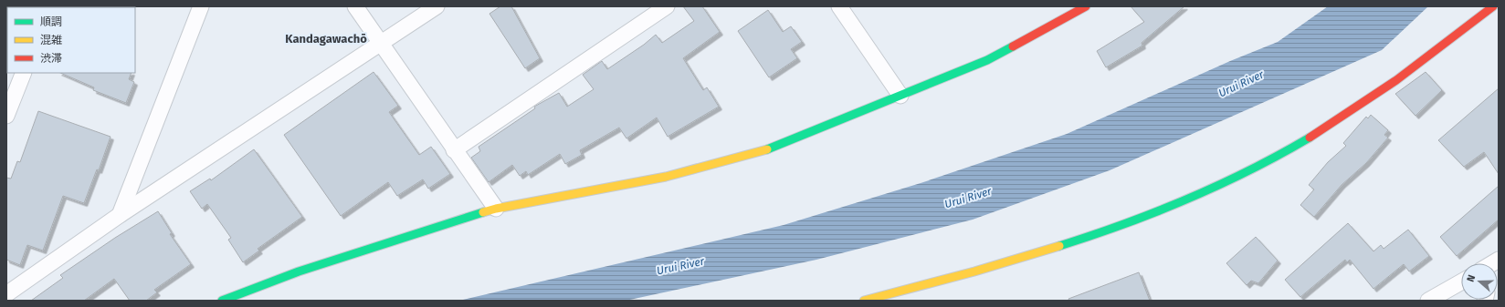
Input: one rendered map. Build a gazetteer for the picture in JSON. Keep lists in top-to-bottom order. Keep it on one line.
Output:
{"districts":["Kandagawachō"],"water":["Urui River"],"legend":["順調","混雑","渋滞"],"north":"left"}
